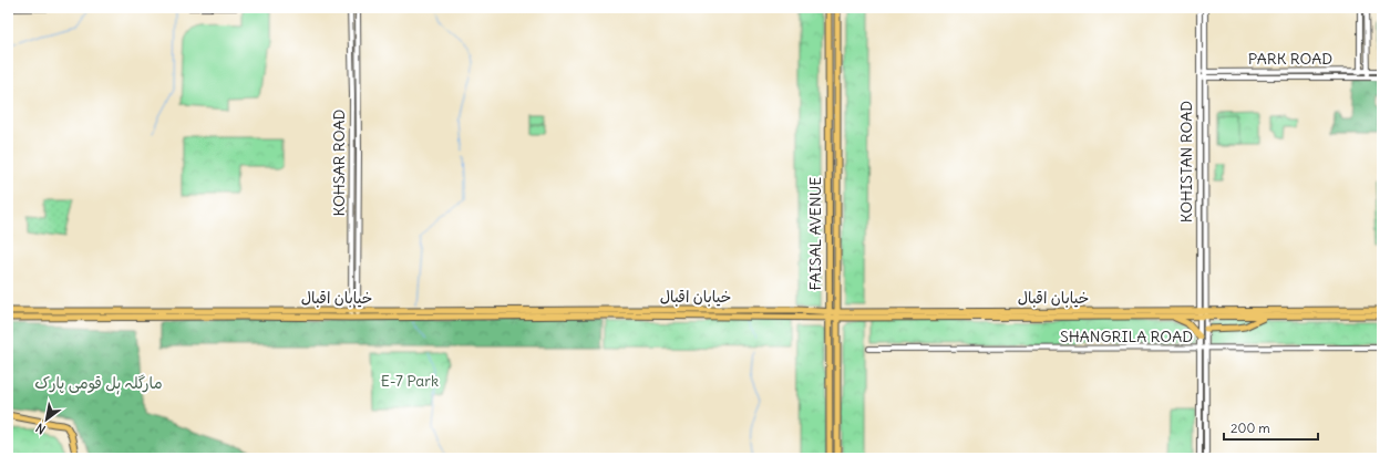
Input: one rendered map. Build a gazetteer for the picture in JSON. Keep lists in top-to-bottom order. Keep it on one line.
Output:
{"streets":{"main road":["FAISAL AVENUE","خیابان اقبال"],"street":["PARK ROAD","KOHISTAN ROAD","KOHSAR ROAD","SHANGRILA ROAD"]},"crossings":[["PARK ROAD","KOHISTAN ROAD"],["KOHISTAN ROAD","خیابان اقبال"],["KOHISTAN ROAD","SHANGRILA ROAD"],["KOHSAR ROAD","خیابان اقبال"],["FAISAL AVENUE","خیابان اقبال"]],"parks":["E-7 Park","مارگلہ ہل قومی پارک"],"scale_bar":"200 m","north":"bottom left"}
